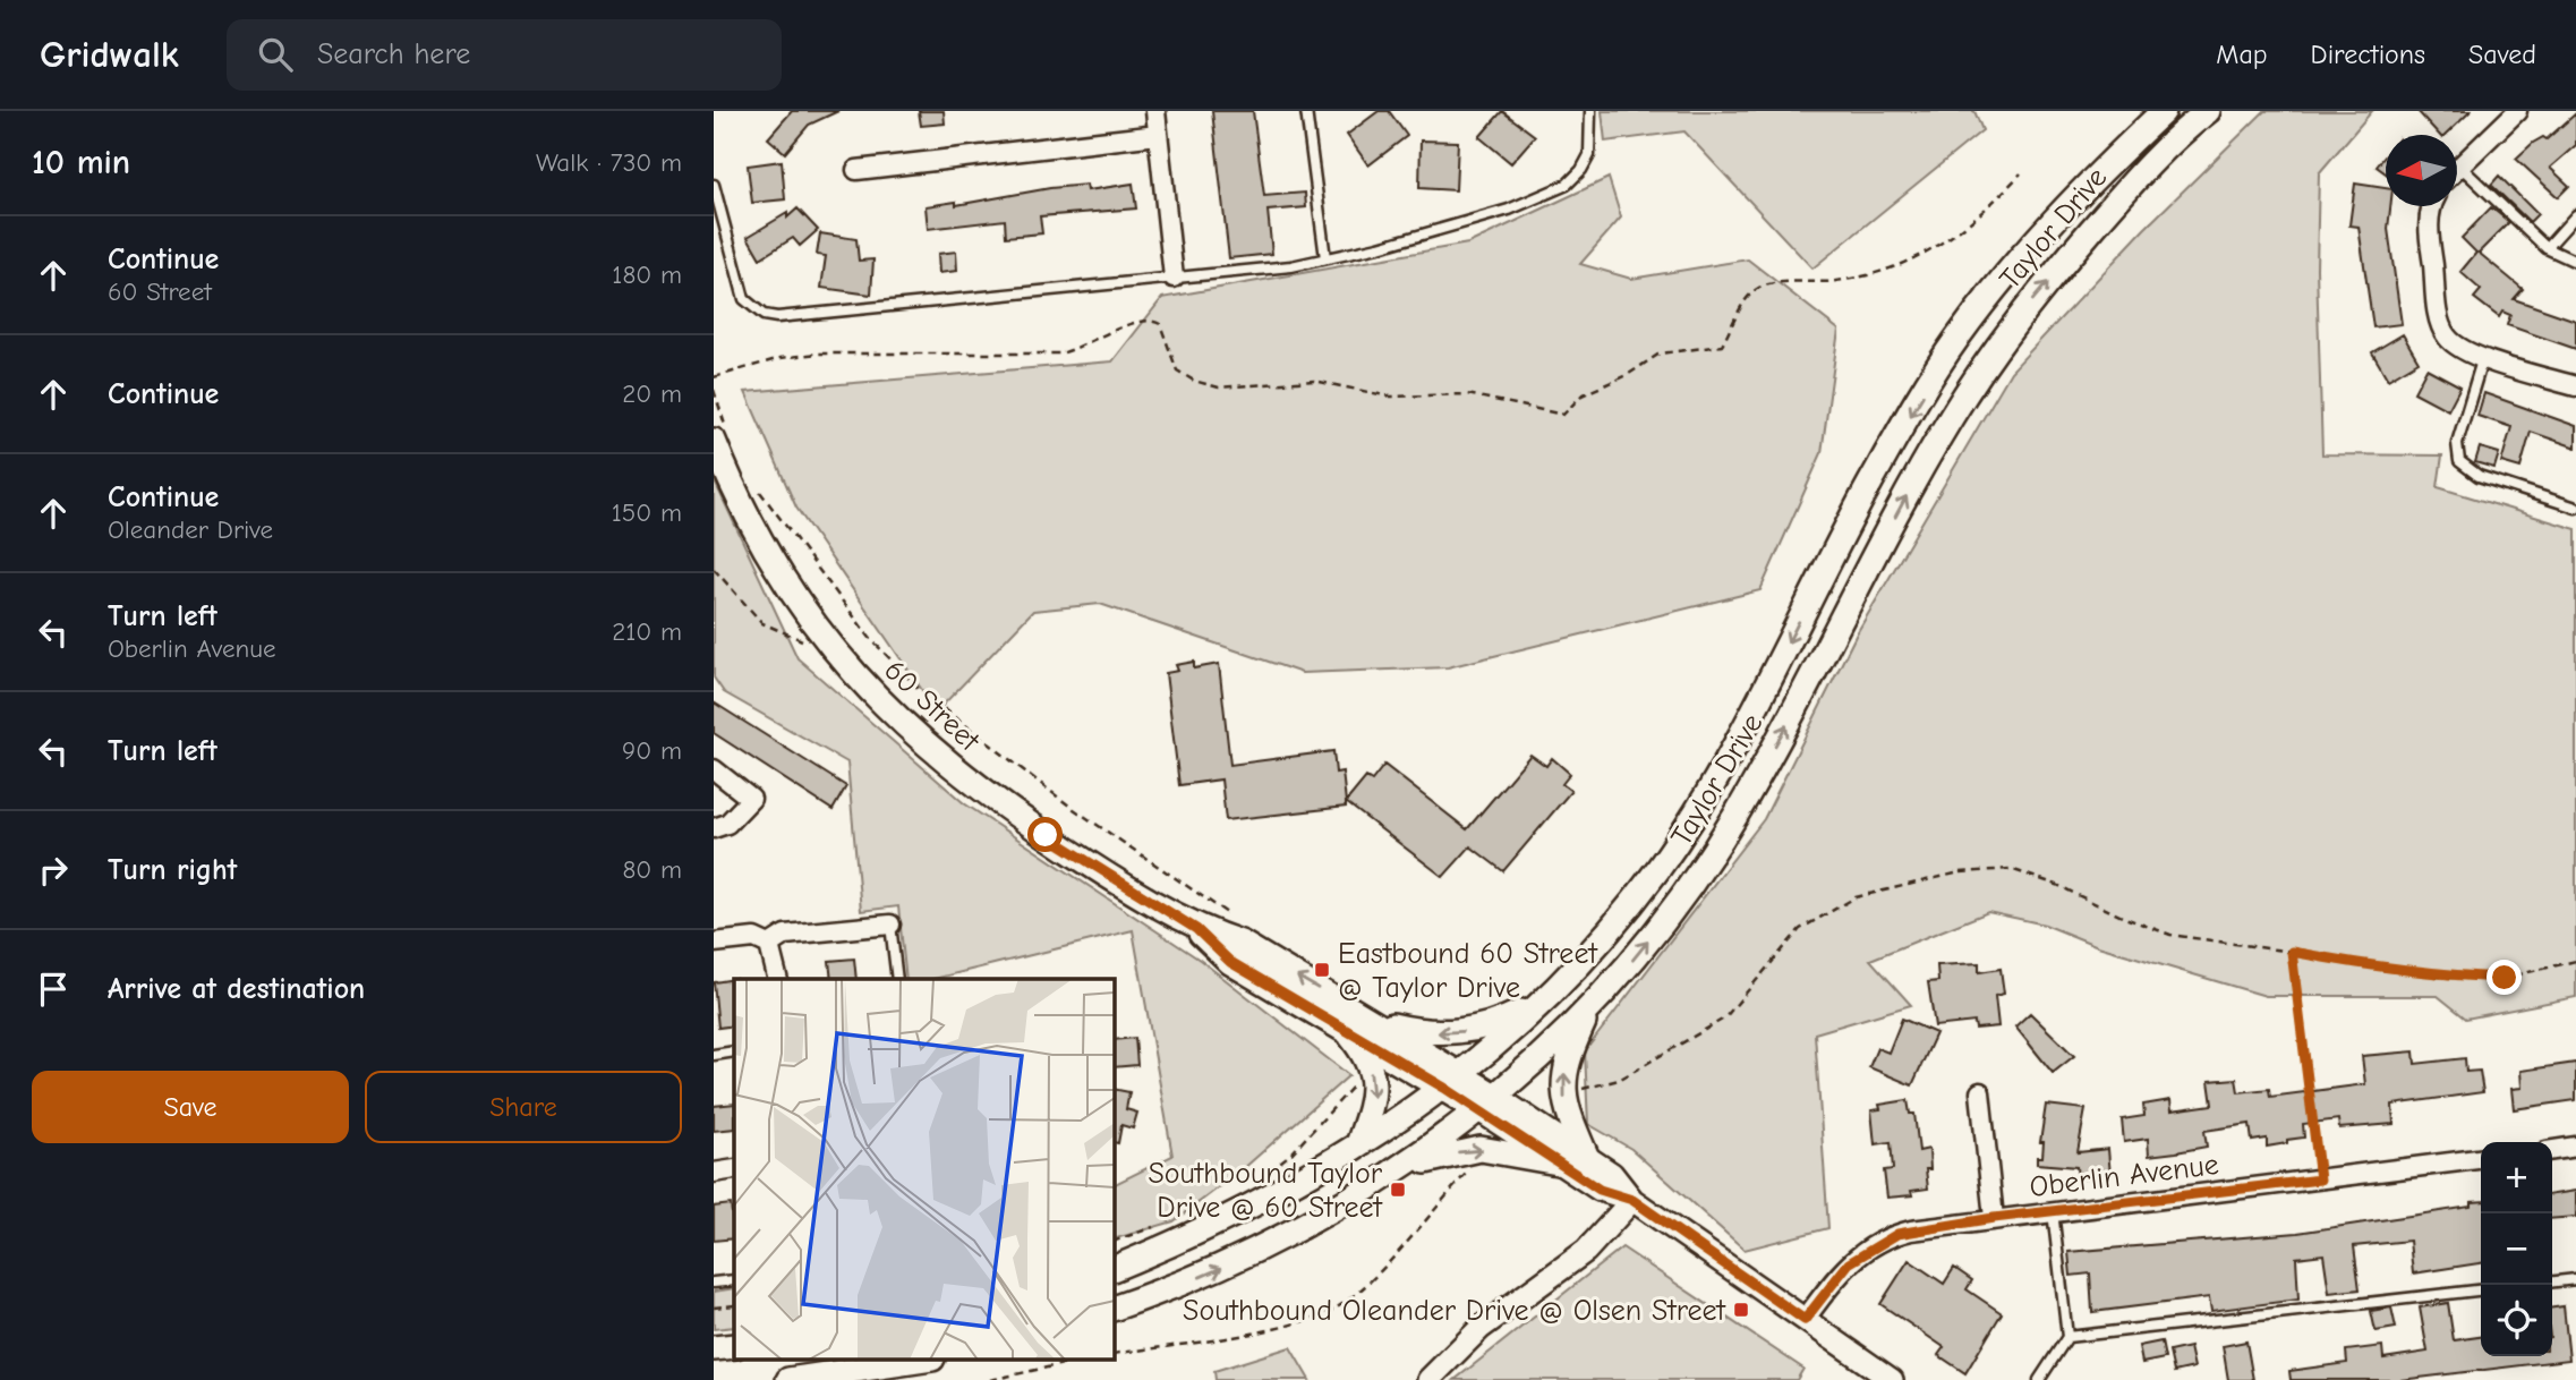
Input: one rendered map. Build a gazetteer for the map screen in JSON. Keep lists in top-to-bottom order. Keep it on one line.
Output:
{"streets":{"main road":["Taylor Drive","60 Street"],"street":["Oberlin Avenue"]},"crossings":[["Taylor Drive","60 Street"]],"places":{"transit":["Eastbound 60 Street @ Taylor Drive","Southbound Taylor Drive @ 60 Street","Southbound Oleander Drive @ Olsen Street"]},"north":"left","page":{"header":"Gridwalk","search":"Search here","nav":["Map","Directions","Saved"],"heading":["10 min","Walk · 730 m"],"list":[["Continue","60 Street","180 m"],["Continue","20 m"],["Continue","Oleander Drive","150 m"],["Turn left","Oberlin Avenue","210 m"],["Turn left","90 m"],["Turn right","80 m"],"Arrive at destination"],"buttons":["Save","Share"],"map_buttons":["+","−"]}}
